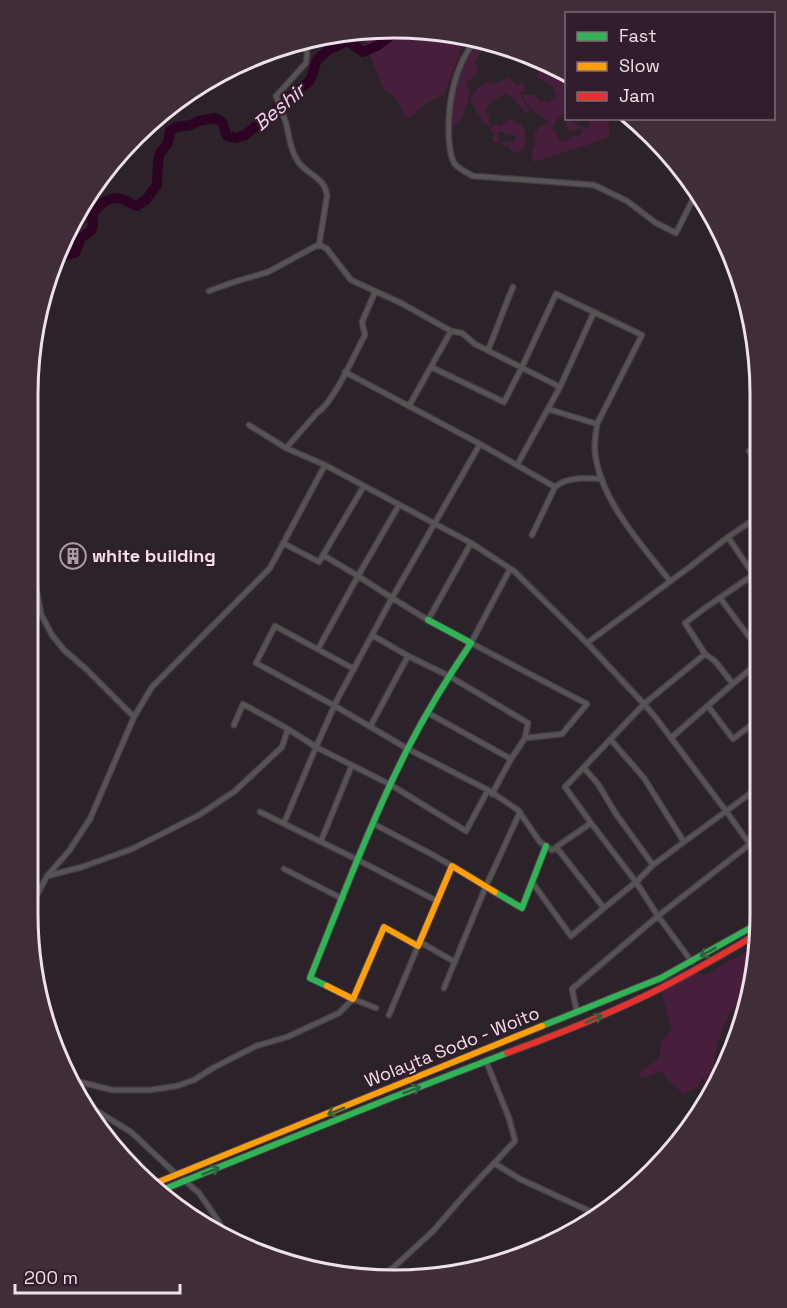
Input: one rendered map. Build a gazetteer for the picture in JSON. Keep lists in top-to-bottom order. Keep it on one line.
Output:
{"streets":{"main road":["Wolayta Sodo - Woito"]},"water":["Beshir"],"places":{"building":["white building"]},"legend":["Fast","Slow","Jam"],"scale_bar":"200 m"}
